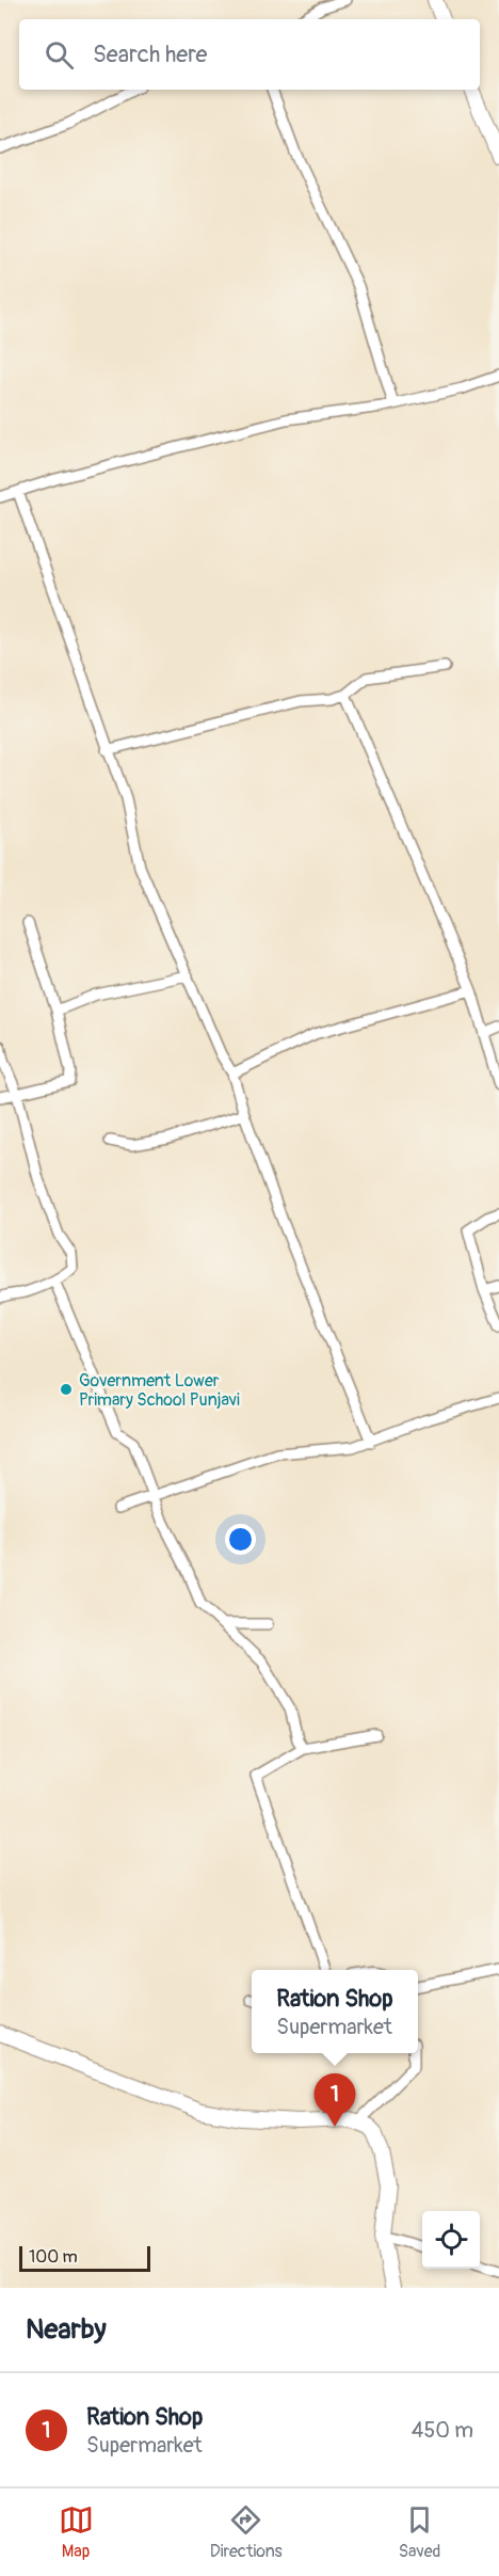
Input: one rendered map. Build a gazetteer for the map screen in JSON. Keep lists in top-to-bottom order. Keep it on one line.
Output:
{"places":["Government Lower Primary School Punjavi"],"scale_bar":"100 m","page":{"search":"Search here","popup":["Ration Shop","Supermarket"],"pins":"1","scale":"100 m","heading":"Nearby","list":[{"mark":"1","name":"Ration Shop","note":"Supermarket","value":"450 m"}],"nav":["Map","Directions","Saved"]}}
